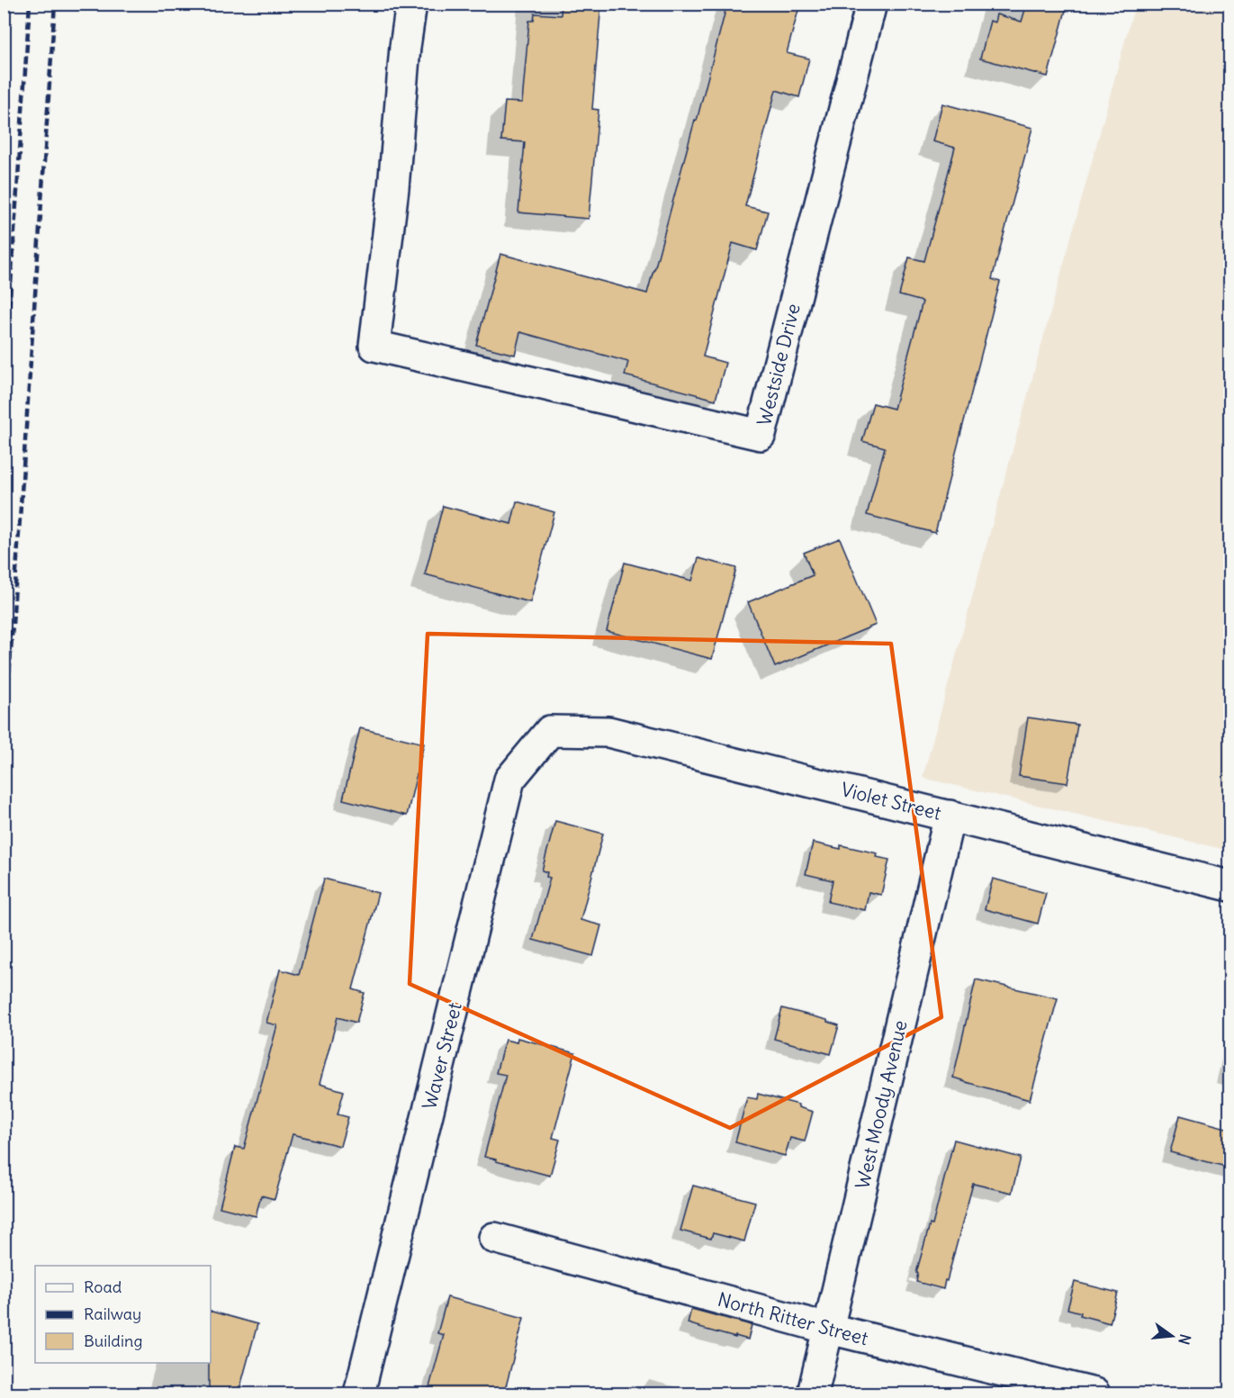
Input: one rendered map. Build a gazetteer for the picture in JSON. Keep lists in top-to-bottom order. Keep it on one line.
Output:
{"streets":{"street":["Westside Drive","Violet Street","Waver Street","West Moody Avenue","North Ritter Street"]},"crossings":[["Violet Street","Waver Street"],["Violet Street","West Moody Avenue"],["West Moody Avenue","North Ritter Street"]],"legend":["Road","Railway","Building"],"north":"right"}
